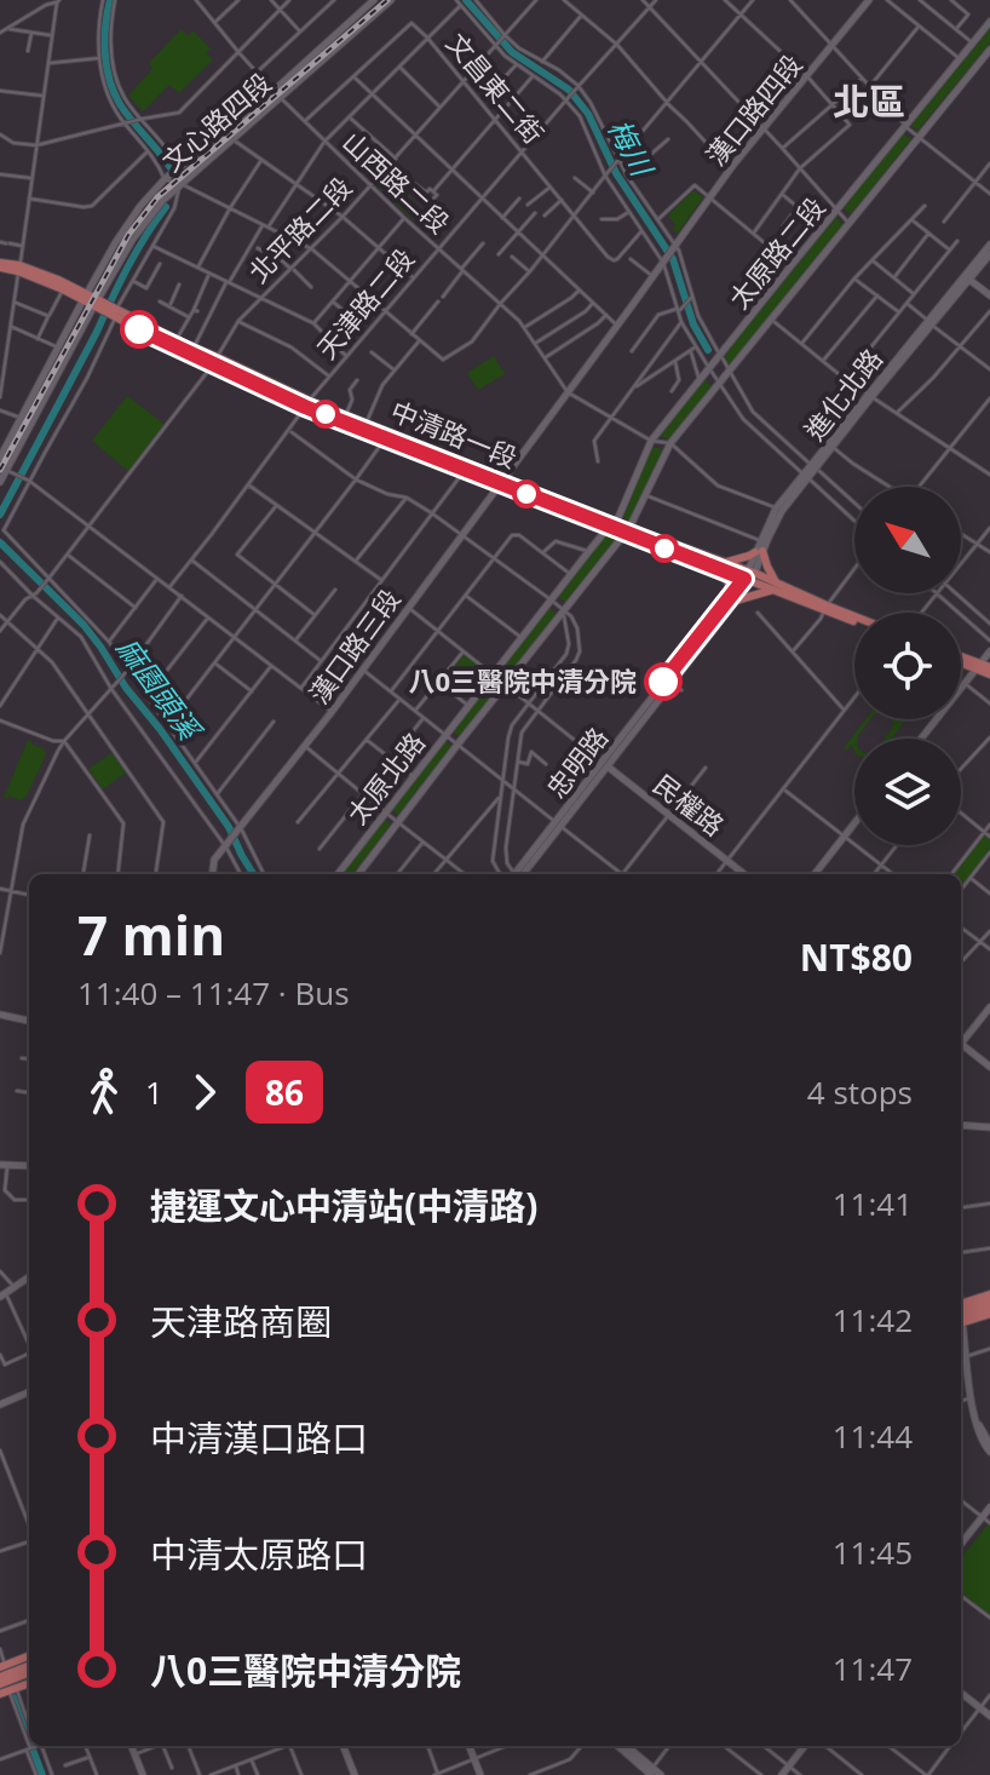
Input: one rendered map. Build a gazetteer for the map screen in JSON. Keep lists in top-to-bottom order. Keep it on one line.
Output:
{"streets":{"main road":["中清路一段"],"street":["文昌東二街","漢口路四段","文心路四段","山西路二段","北平路二段","太原路二段","天津路二段","進化北路","漢口路三段","忠明路","太原北路","民權路"]},"crossings":[["文昌東二街","山西路二段"],["文昌東二街","北平路二段"],["文昌東二街","天津路二段"],["文心路四段","山西路二段"],["文心路四段","中清路一段"],["山西路二段","北平路二段"],["山西路二段","天津路二段"],["北平路二段","中清路一段"],["太原路二段","中清路一段"],["太原路二段","太原北路"],["天津路二段","中清路一段"],["進化北路","中清路一段"],["進化北路","忠明路"],["中清路一段","漢口路三段"],["中清路一段","忠明路"],["中清路一段","太原北路"],["忠明路","民權路"]],"districts":["北區"],"water":["梅川","麻園頭溪"],"places":["八0三醫院中清分院"],"lines":["bus line 86"],"north":"top left","page":{"heading":["7 min","11:40 – 11:47 · Bus","NT$80"],"legs":["1","86","4 stops"],"list":[{"name":"捷運文心中清站(中清路)","value":"11:41"},{"name":"天津路商圈","value":"11:42"},{"name":"中清漢口路口","value":"11:44"},{"name":"中清太原路口","value":"11:45"},{"name":"八0三醫院中清分院","value":"11:47"}]}}
